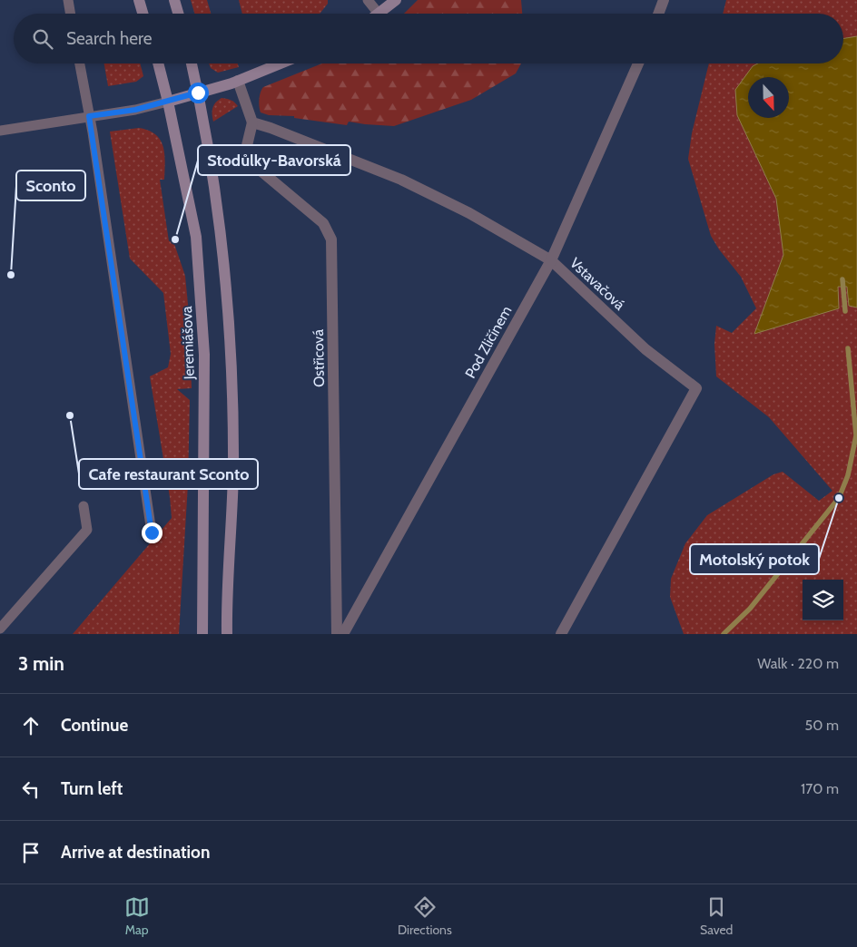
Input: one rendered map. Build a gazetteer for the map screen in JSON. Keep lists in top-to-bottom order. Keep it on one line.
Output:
{"streets":{"main road":["Jeremiášova"],"street":["Vstavačová","Pod Zličínem","Ostřicová"]},"crossings":[["Vstavačová","Pod Zličínem"],["Vstavačová","Ostřicová"]],"places":["Stodůlky-Bavorská","Sconto","Cafe restaurant Sconto","Motolský potok"],"north":"bottom","page":{"search":"Search here","heading":["3 min","Walk · 220 m"],"list":[["Continue","50 m"],["Turn left","170 m"],"Arrive at destination"],"nav":["Map","Directions","Saved"]}}
